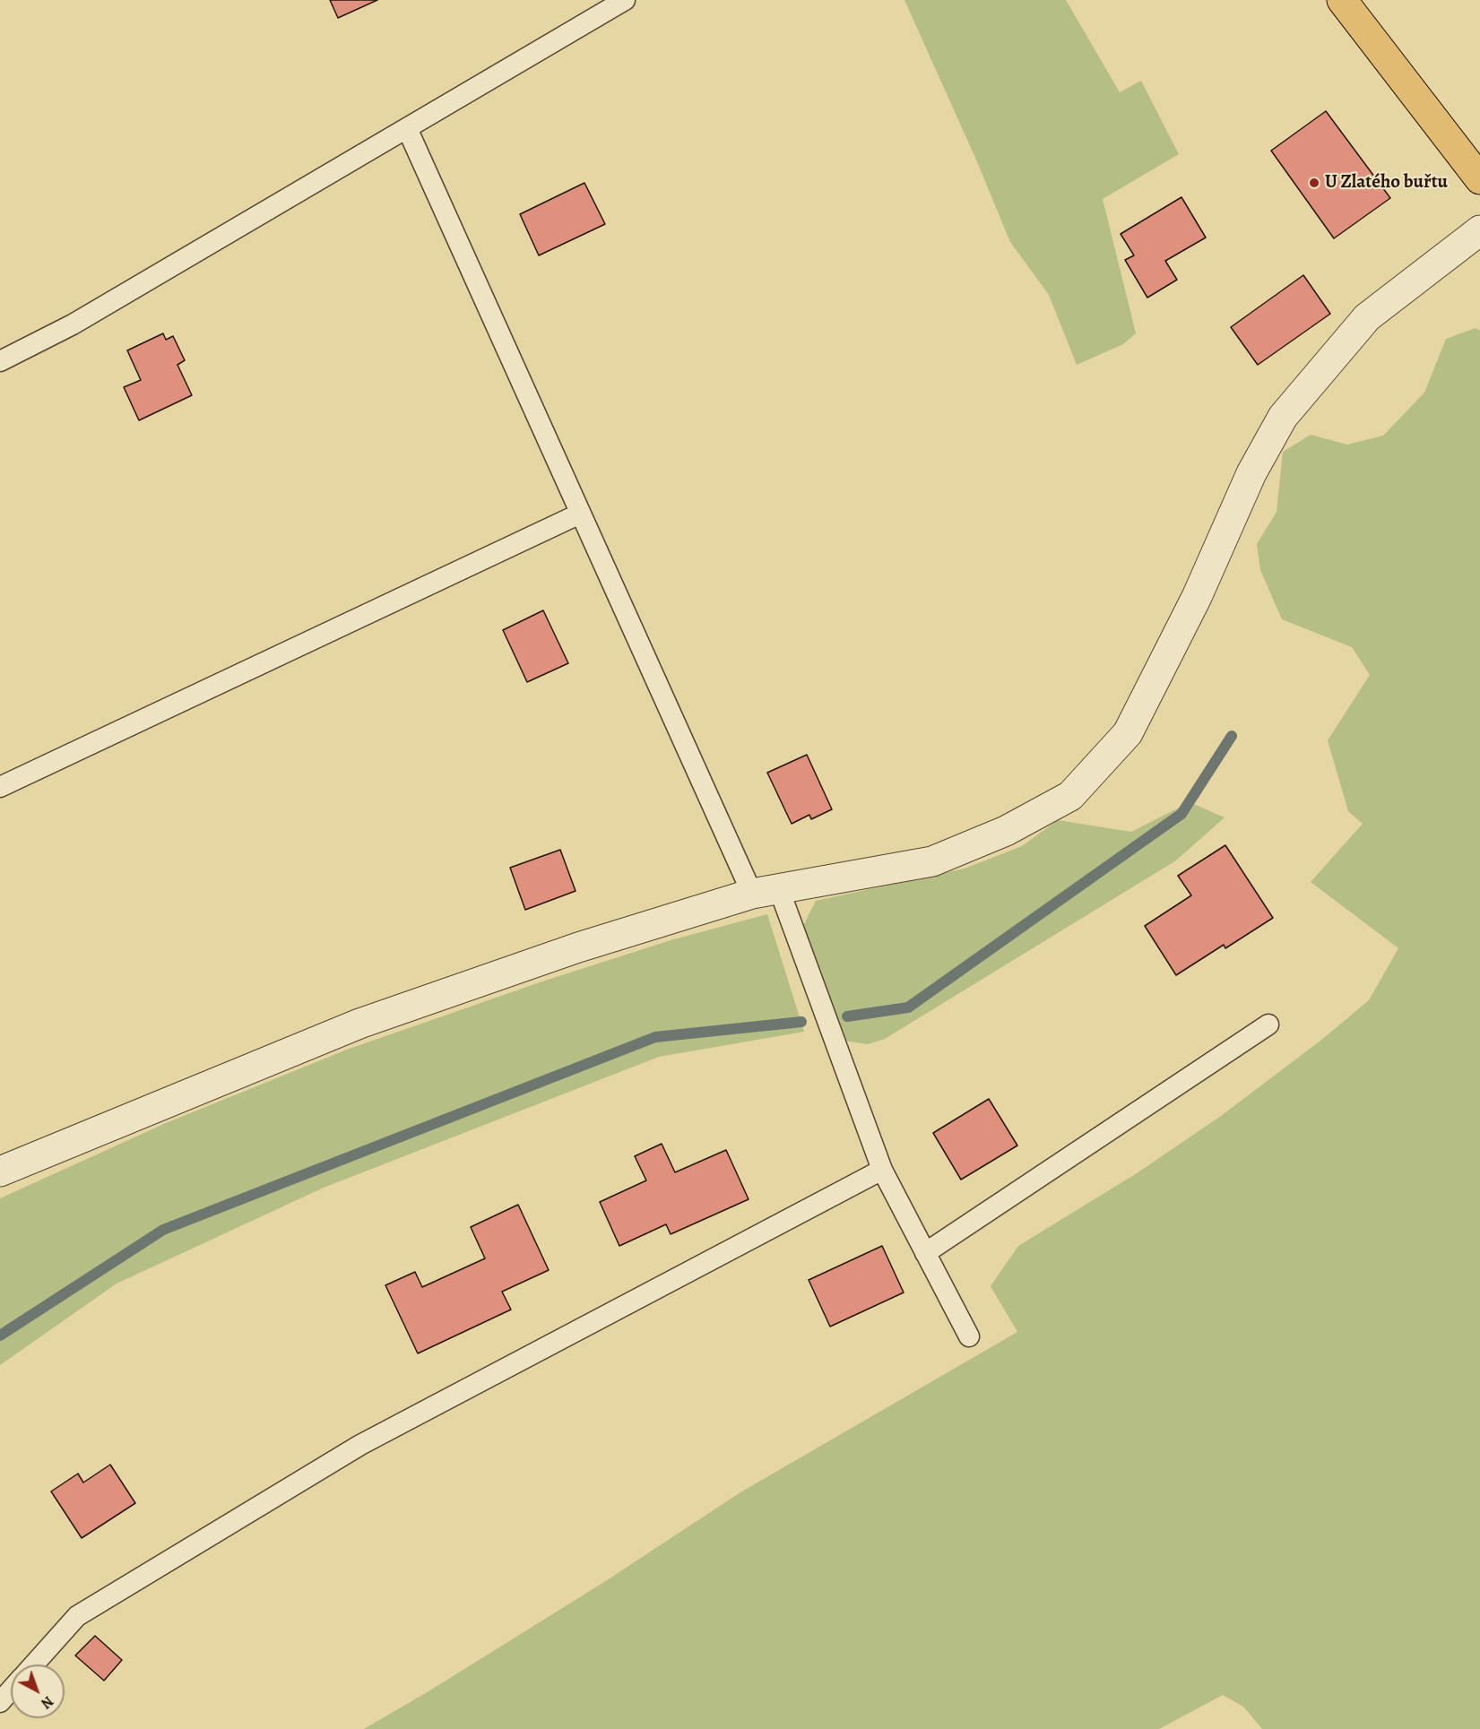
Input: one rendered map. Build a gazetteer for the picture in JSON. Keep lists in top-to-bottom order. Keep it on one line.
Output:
{"places":["U Zlatého buřtu"],"north":"bottom right"}
